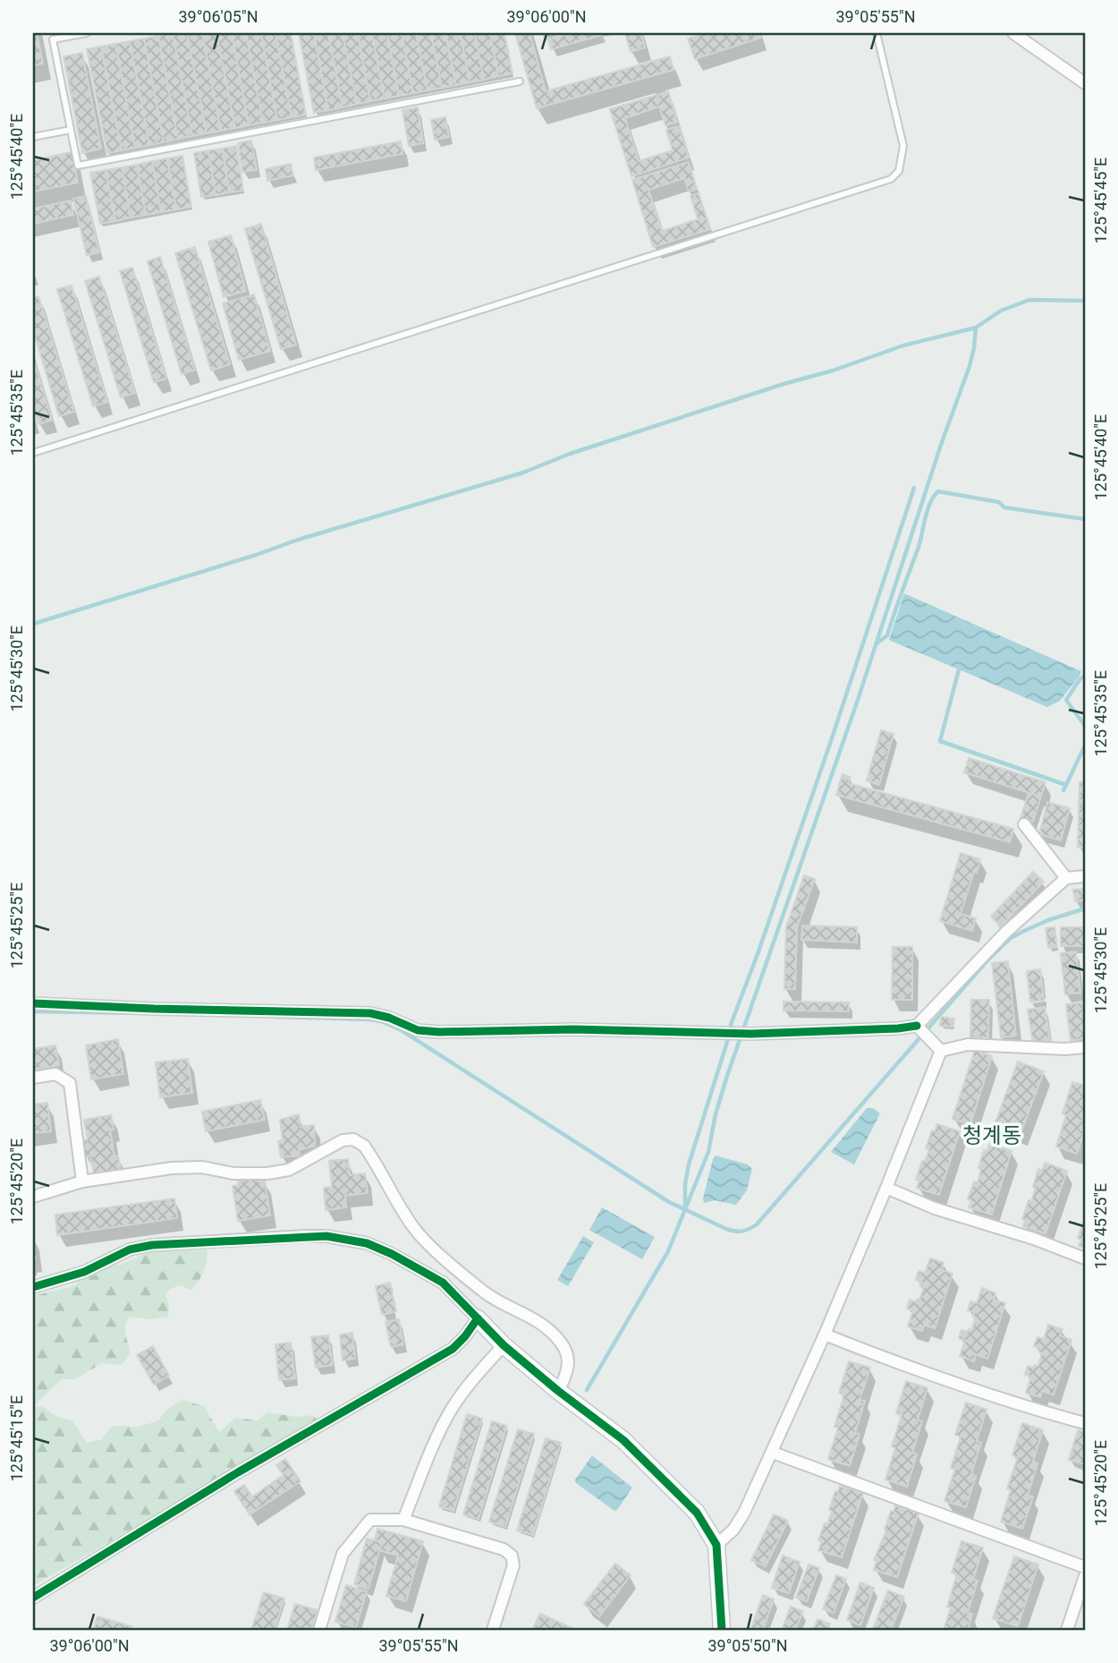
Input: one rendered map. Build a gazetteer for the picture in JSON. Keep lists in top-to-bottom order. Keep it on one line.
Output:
{"districts":["청계동"],"coordinates":["39°06'05\"N","39°06'00\"N","39°05'55\"N","125°45'40\"E","125°45'45\"E","125°45'35\"E","125°45'30\"E","125°45'25\"E","125°45'20\"E","125°45'15\"E","39°05'50\"N"]}
